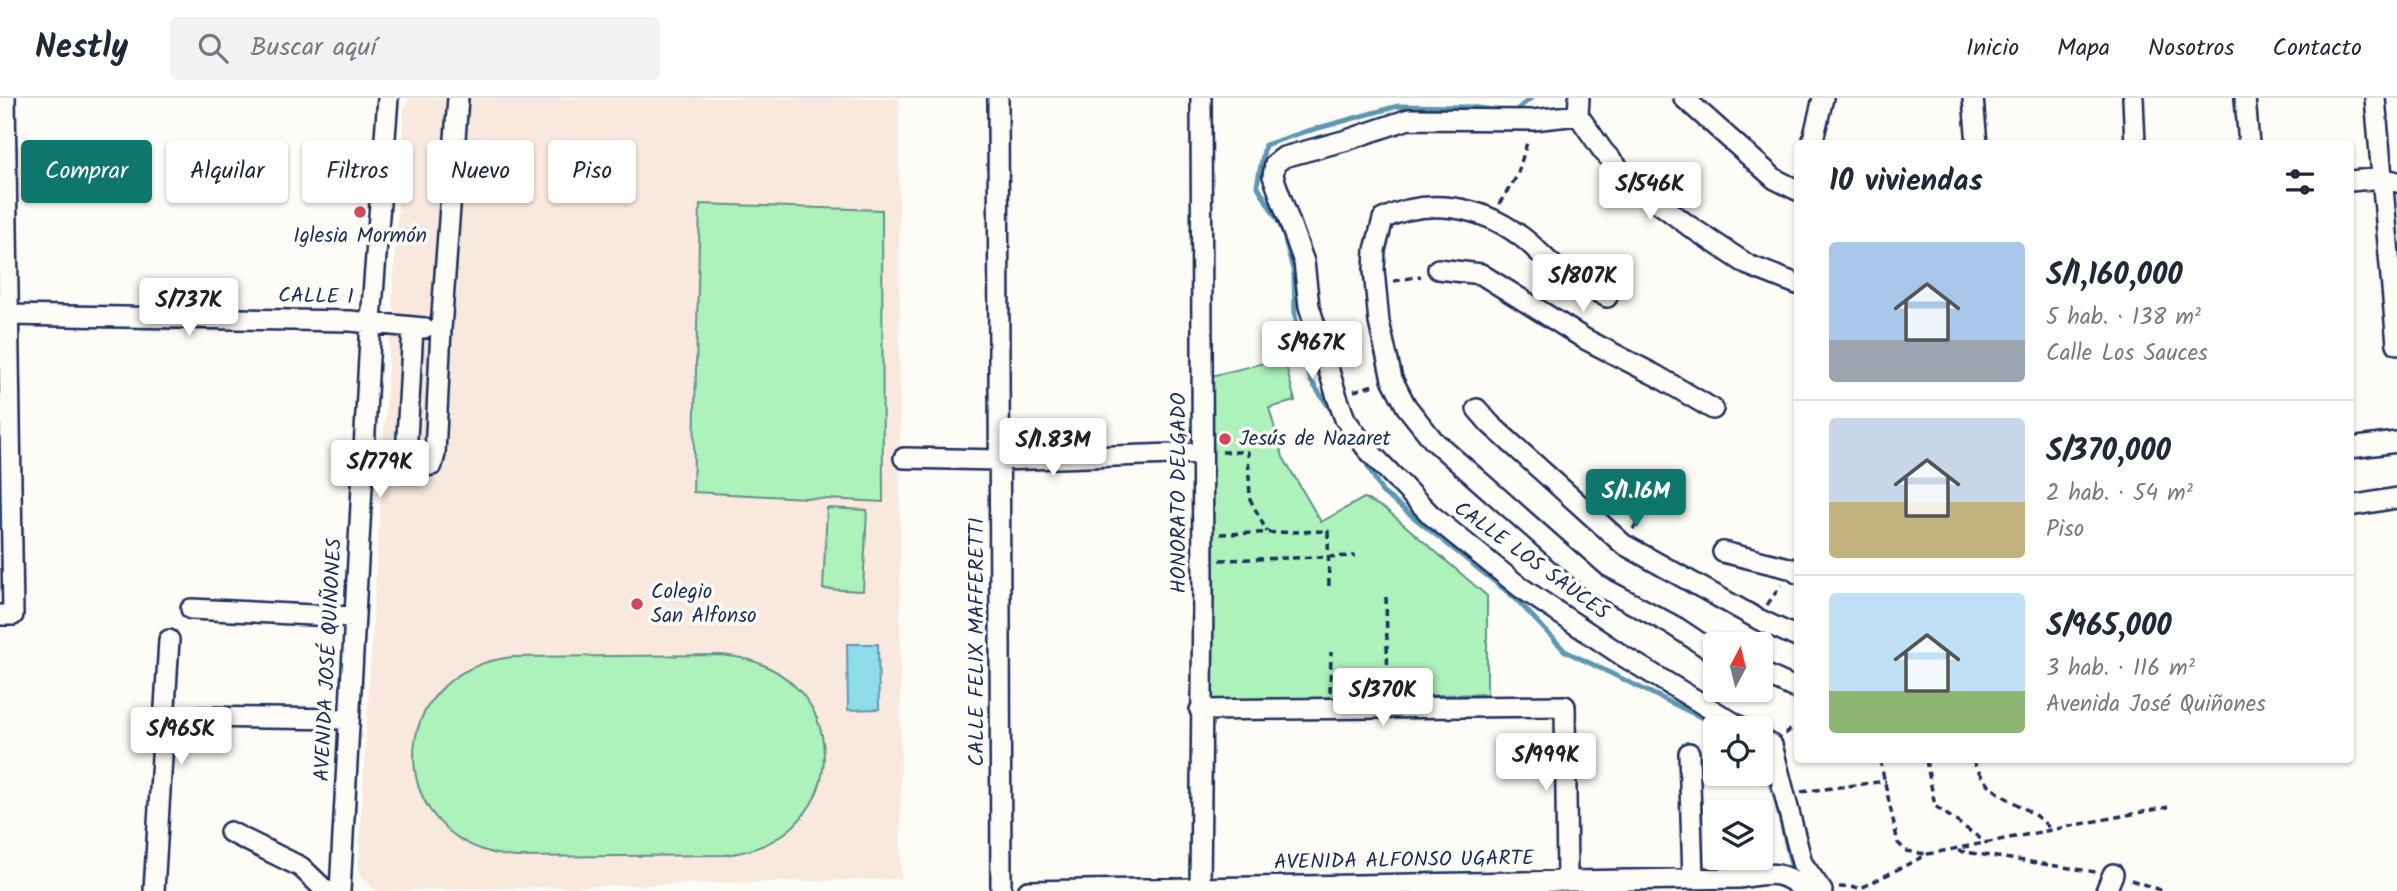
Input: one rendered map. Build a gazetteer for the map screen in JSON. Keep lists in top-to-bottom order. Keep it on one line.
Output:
{"streets":{"street":["CALLE 1","HONORATO DELGADO","CALLE LOS SAUCES","CALLE FELIX MAFFERETTI","AVENIDA JOSÉ QUIÑONES","AVENIDA ALFONSO UGARTE"]},"crossings":[["CALLE 1","AVENIDA JOSÉ QUIÑONES"],["HONORATO DELGADO","AVENIDA ALFONSO UGARTE"]],"places":["Iglesia Mormón","Jesús de Nazaret","Colegio San Alfonso"],"north":"top","page":{"header":"Nestly","search":"Buscar aquí","nav":["Inicio","Mapa","Nosotros","Contacto"],"chip":["Comprar","Alquilar","Filtros","Nuevo","Piso"],"heading":"10 viviendas","price":["S/546K","S/807K","S/737K","S/967K","S/1.83M","S/779K","S/1.16M","S/370K","S/965K","S/999K"],"list":[{"name":"S/1,160,000","note":"5 hab. · 138 m² · Calle Los Sauces"},{"name":"S/370,000","note":"2 hab. · 54 m² · Piso"},{"name":"S/965,000","note":"3 hab. · 116 m² · Avenida José Quiñones"}]}}
